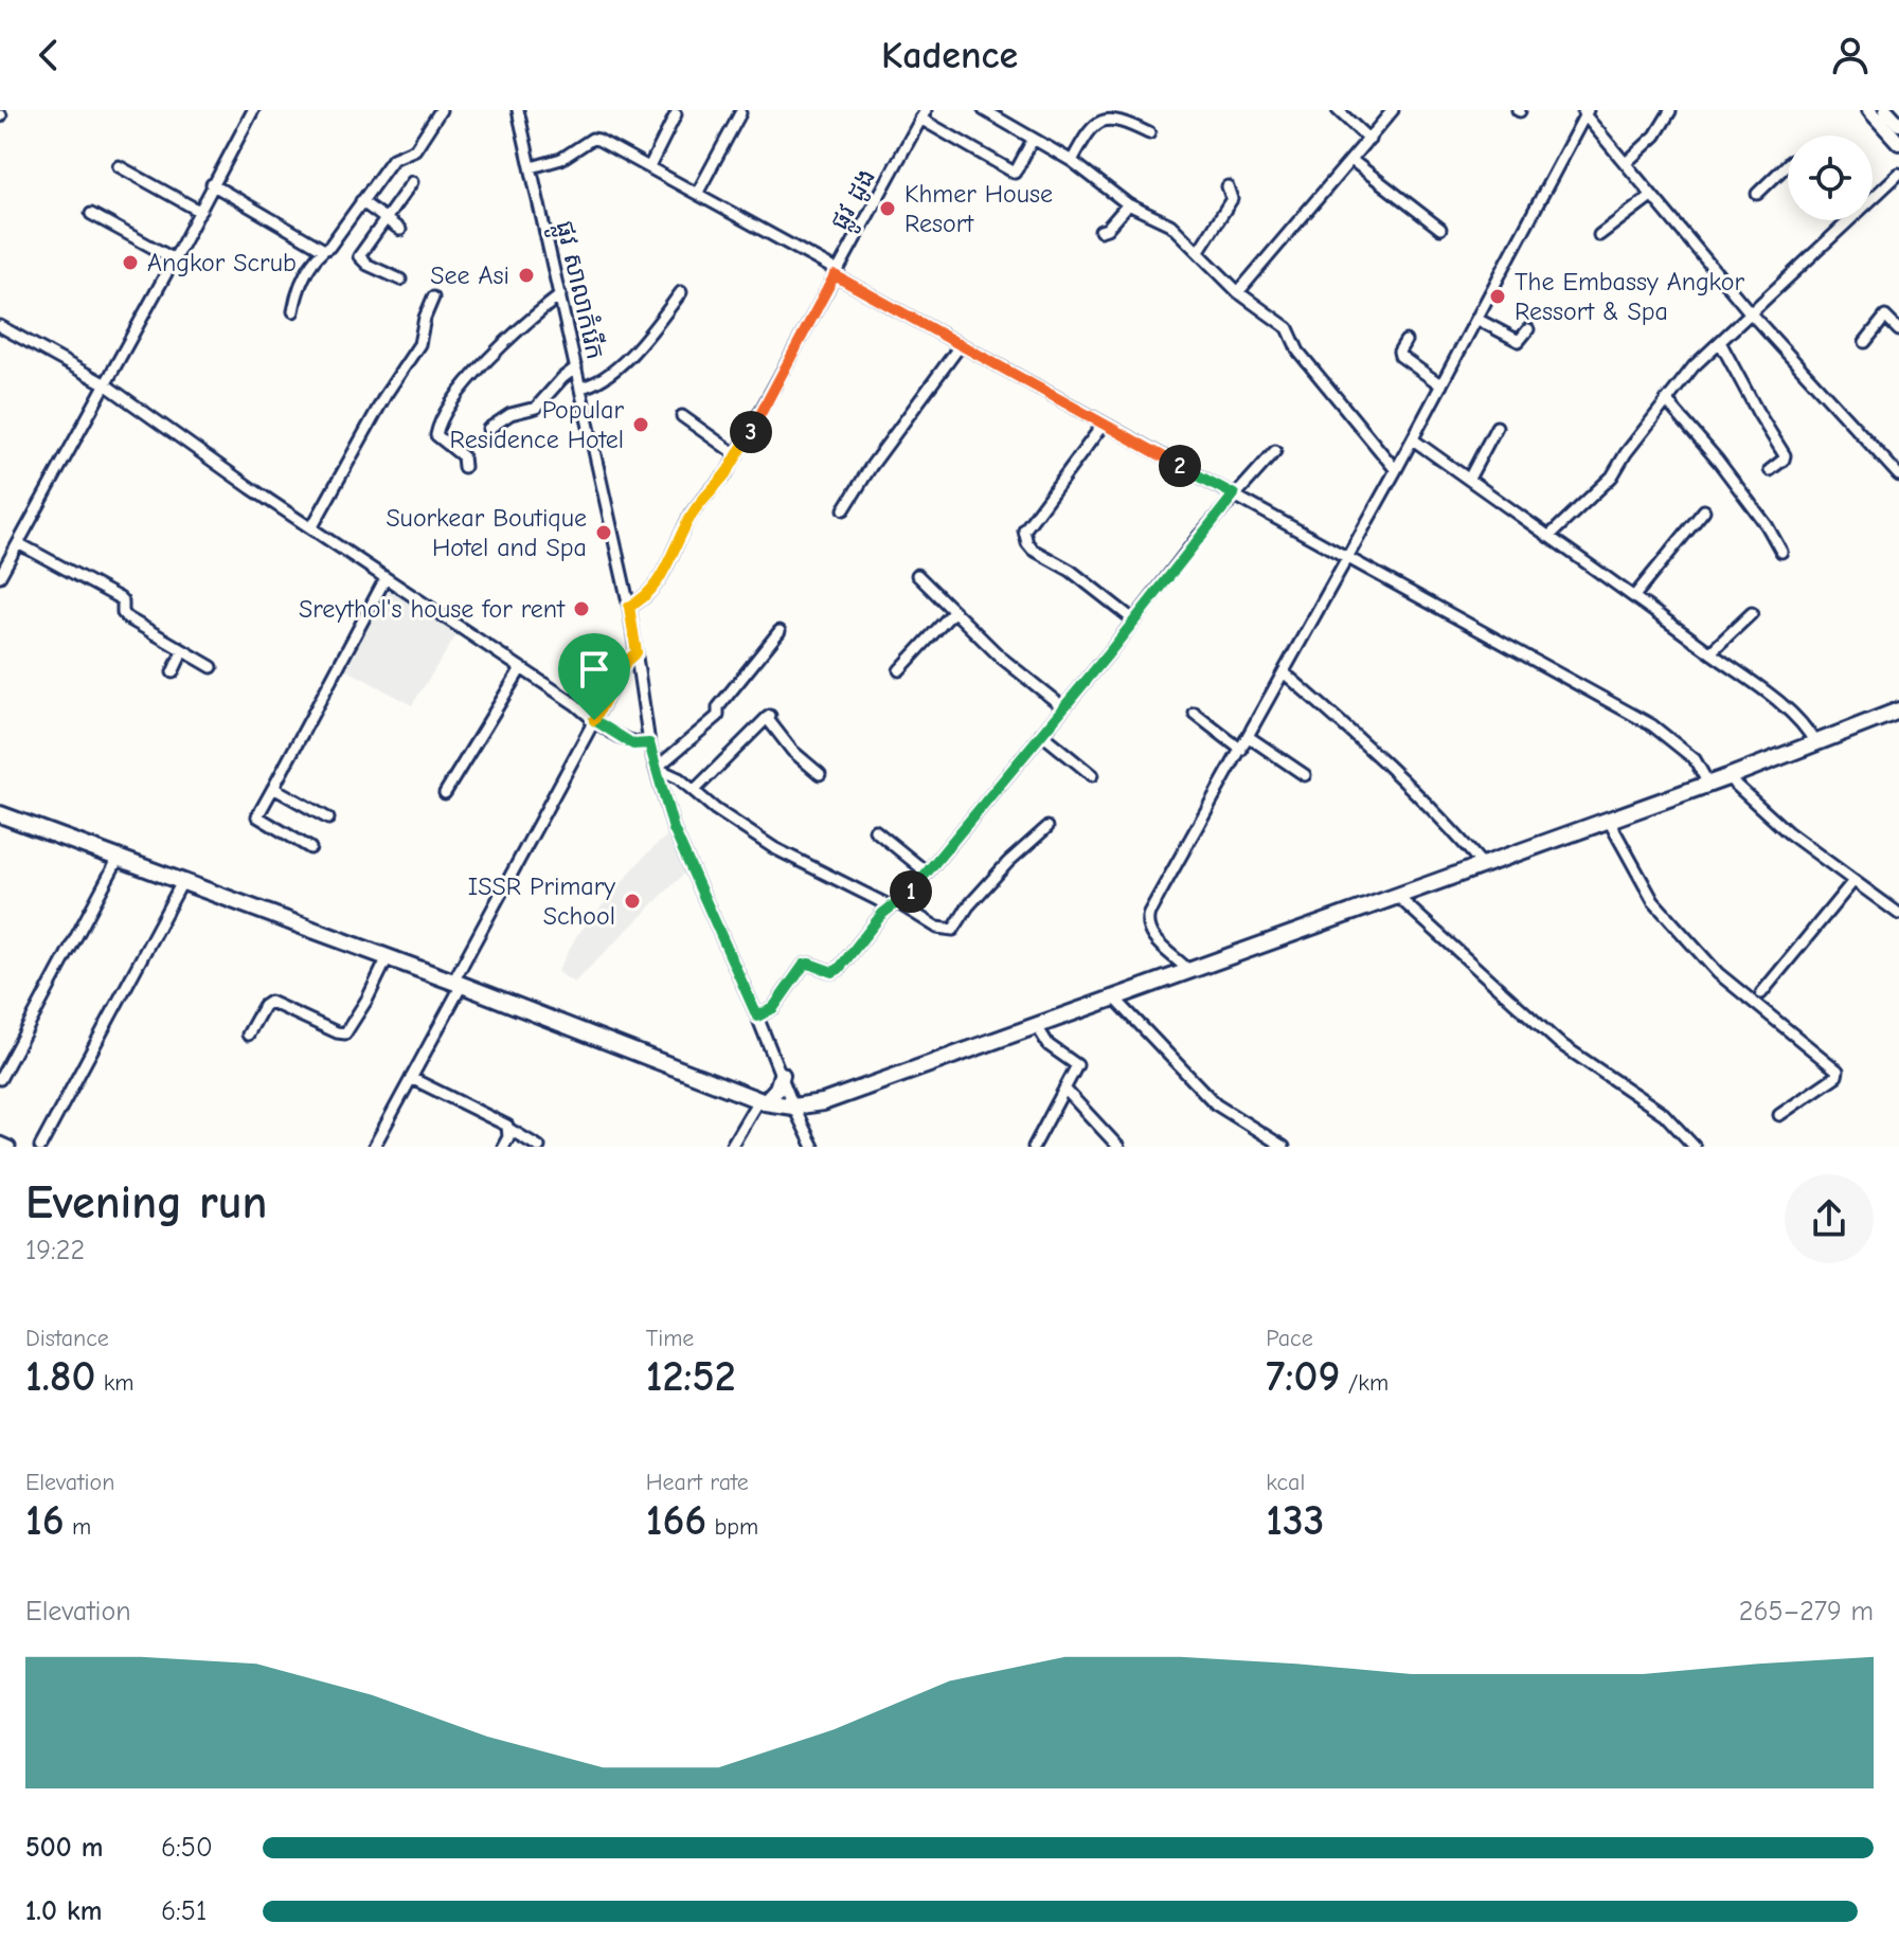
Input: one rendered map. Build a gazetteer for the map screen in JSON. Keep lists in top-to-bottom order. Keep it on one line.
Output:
{"streets":{"street":["ផ្លូវ ដូង","ផ្លូវ សាលាកំរើក"]},"crossings":[["ផ្លូវ ដូង","ផ្លូវ សាលាកំរើក"]],"places":["Khmer House Resort","Angkor Scrub","See Asi","The Embassy Angkor Ressort & Spa","Popular Residence Hotel","Suorkear Boutique Hotel and Spa","Sreythol's house for rent","ISSR Primary School"],"page":{"header":"Kadence","pins":["3","2","1"],"heading":["Evening run","19:22"],"stats":[["Distance","1.80 km"],["Time","12:52"],["Pace","7:09 /km"],["Elevation","16 m"],["Heart rate","166 bpm"],["kcal","133"]],"chart":["Elevation","265–279 m"],"list":[{"name":"500 m","note":"6:50"},{"name":"1.0 km","note":"6:51"}]}}
